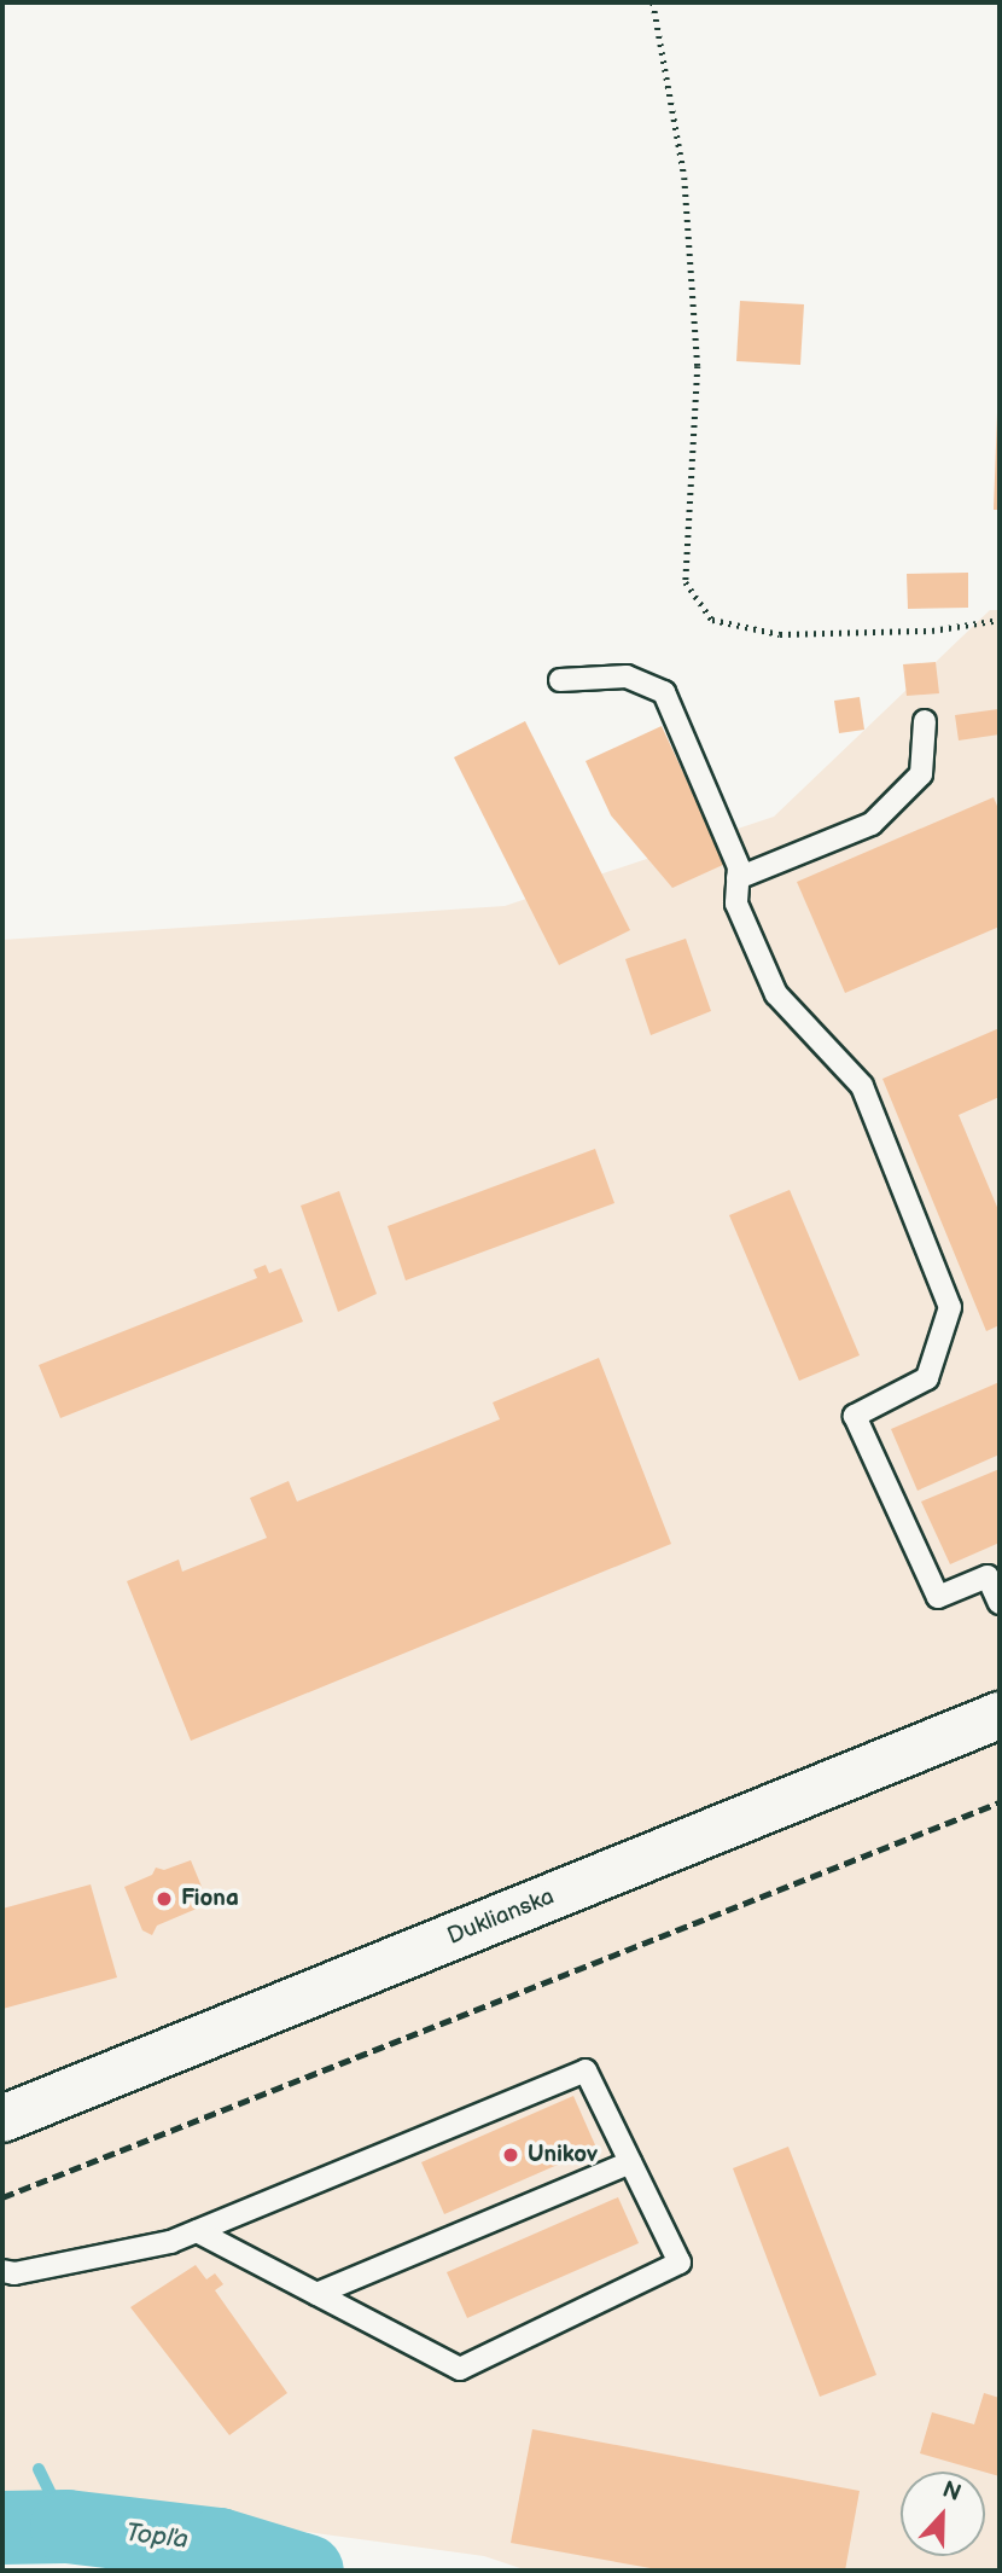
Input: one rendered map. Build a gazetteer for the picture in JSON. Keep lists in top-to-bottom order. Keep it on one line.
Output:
{"streets":{"main road":["Duklianska"]},"water":["Topľa"],"places":["Fiona","Unikov"],"north":"top"}
